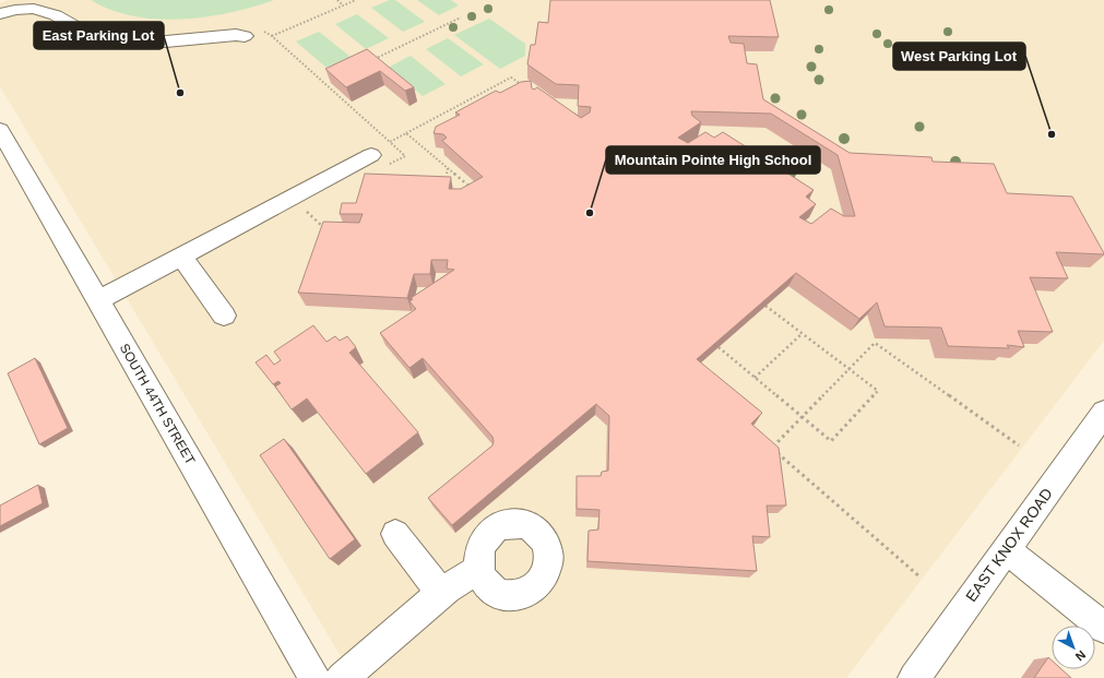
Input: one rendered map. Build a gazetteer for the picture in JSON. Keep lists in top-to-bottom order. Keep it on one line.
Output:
{"streets":{"street":["SOUTH 44TH STREET","EAST KNOX ROAD"]},"places":["East Parking Lot","West Parking Lot","Mountain Pointe High School"],"north":"bottom right"}
